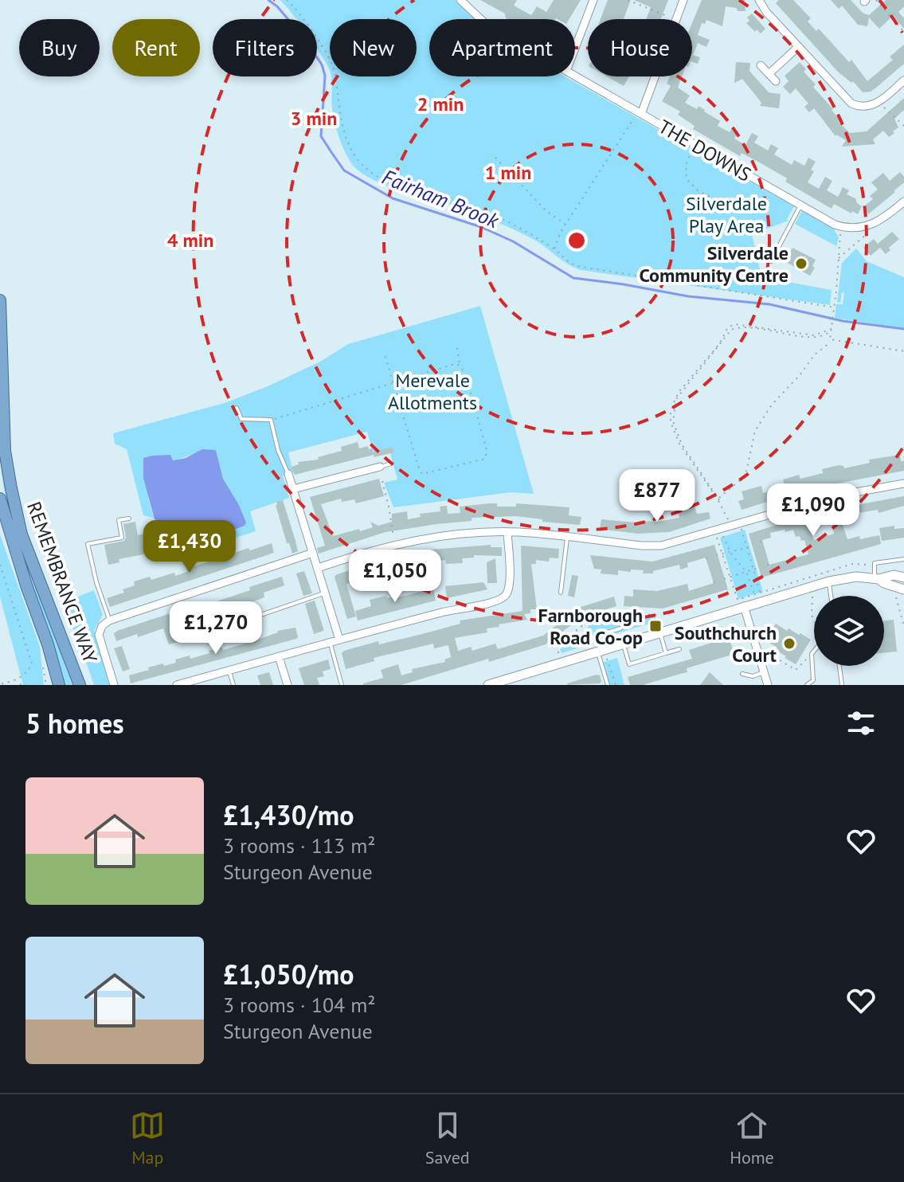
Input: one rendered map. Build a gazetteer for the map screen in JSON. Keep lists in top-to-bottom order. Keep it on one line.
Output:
{"streets":{"highway":["REMEMBRANCE WAY"],"street":["THE DOWNS"]},"water":["Fairham Brook"],"parks":["Silverdale Play Area","Merevale Allotments"],"places":{"other":["Silverdale Community Centre","Southchurch Court"],"transit":["Farnborough Road Co-op"]},"page":{"chip":["Buy","Rent","Filters","New","Apartment","House"],"price":["£877","£1,090","£1,430","£1,050","£1,270"],"heading":"5 homes","list":[{"name":"£1,430/mo","note":"3 rooms · 113 m² · Sturgeon Avenue"},{"name":"£1,050/mo","note":"3 rooms · 104 m² · Sturgeon Avenue"}],"tabs":["Map","Saved","Home"]},"rings":["2 min","3 min","1 min","4 min"]}
